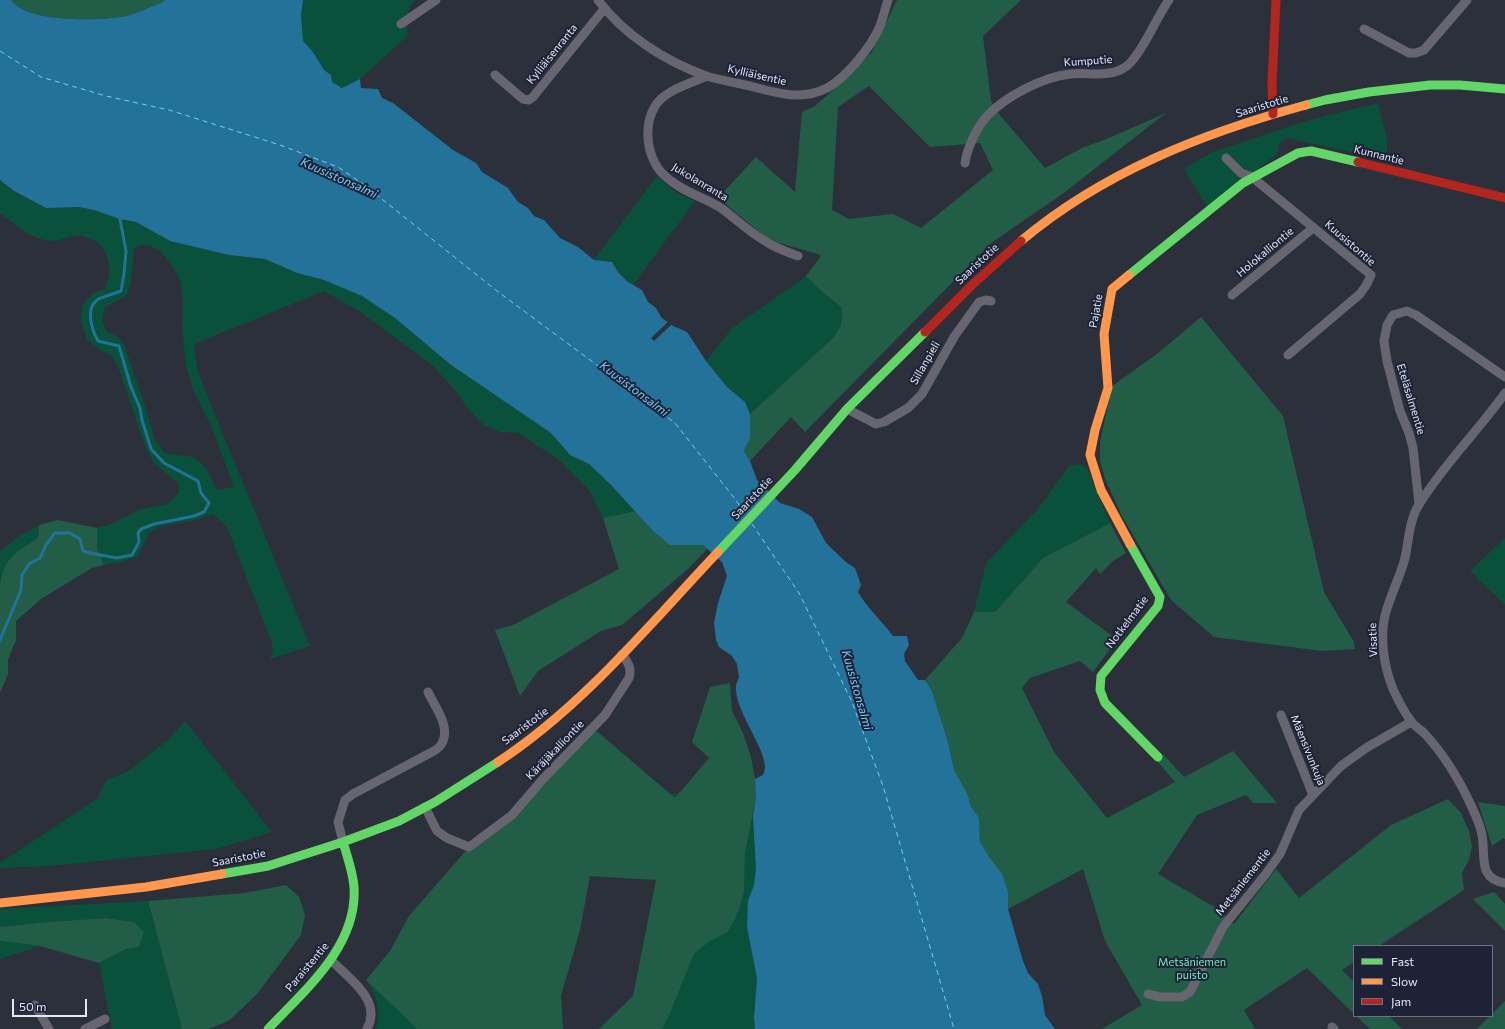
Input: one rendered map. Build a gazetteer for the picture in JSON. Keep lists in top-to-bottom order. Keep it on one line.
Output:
{"streets":{"main road":["Saaristotie","Kunnantie","Pajatie","Notkelmatie","Paraistentie"],"street":["Kylliäisenranta","Kumputie","Kylliäisentie","Jukolanranta","Kuusistontie","Holokalliontie","Sillanpieli","Eteläsalmentie","Visatie","Käräjäkalliontie","Mäensivunkuja","Metsäniementie"]},"crossings":[["Kylliäisenranta","Kylliäisentie"],["Kylliäisentie","Jukolanranta"],["Saaristotie","Sillanpieli"],["Saaristotie","Käräjäkalliontie"],["Saaristotie","Paraistentie"],["Kunnantie","Kuusistontie"],["Kunnantie","Pajatie"],["Kuusistontie","Holokalliontie"],["Kuusistontie","Pajatie"],["Pajatie","Notkelmatie"],["Eteläsalmentie","Visatie"],["Visatie","Metsäniementie"],["Mäensivunkuja","Metsäniementie"]],"water":["Kuusistonsalmi"],"parks":["Metsäniemen puisto"],"legend":["Fast","Slow","Jam"],"scale_bar":"50 m"}
